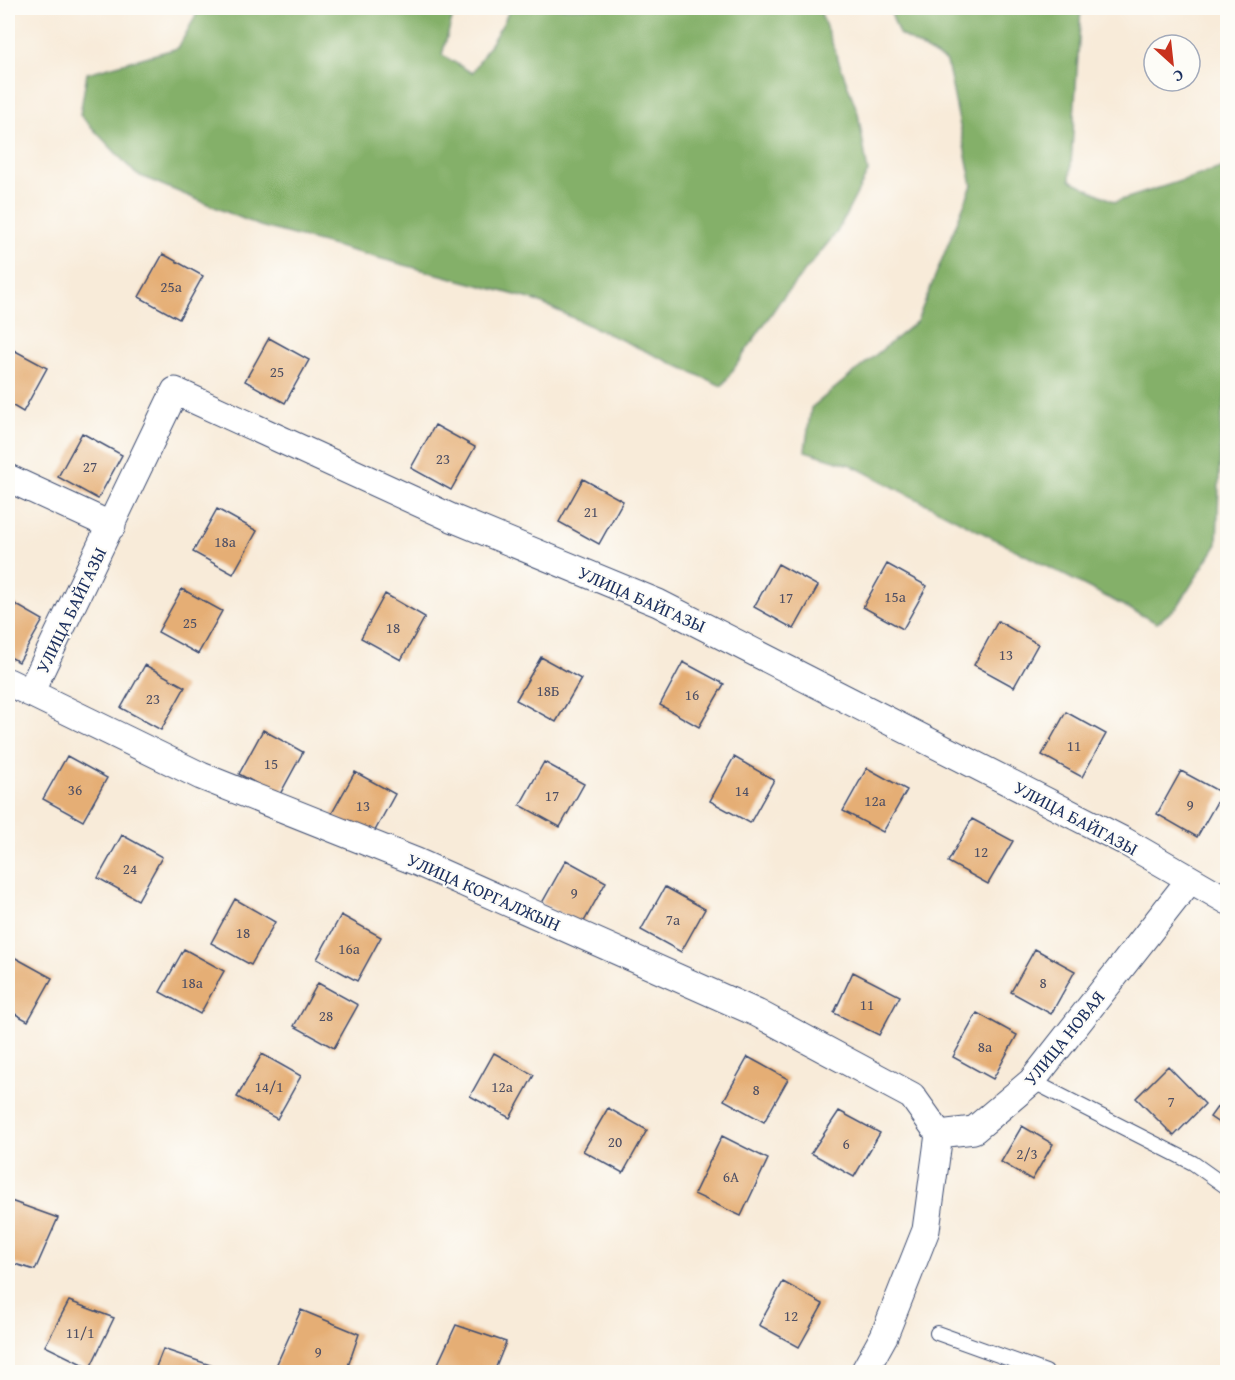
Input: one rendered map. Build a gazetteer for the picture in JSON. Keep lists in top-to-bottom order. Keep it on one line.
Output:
{"streets":{"street":["УЛИЦА БАЙГАЗЫ","УЛИЦА КОРГАЛЖЫН","УЛИЦА НОВАЯ"]},"crossings":[["УЛИЦА БАЙГАЗЫ","УЛИЦА КОРГАЛЖЫН"],["УЛИЦА БАЙГАЗЫ","УЛИЦА НОВАЯ"],["УЛИЦА КОРГАЛЖЫН","УЛИЦА НОВАЯ"]],"house_numbers":["25а","25","23","27","21","18а","15а","17","25","18","13","18Б","16","23","11","15","36","14","17","12а","9","13","12","24","9","7а","18","16а","18а","8","11","28","8а","14/1","12а","8","7","20","6","2/3","6А","12","11/1","9"],"north":"bottom right"}
